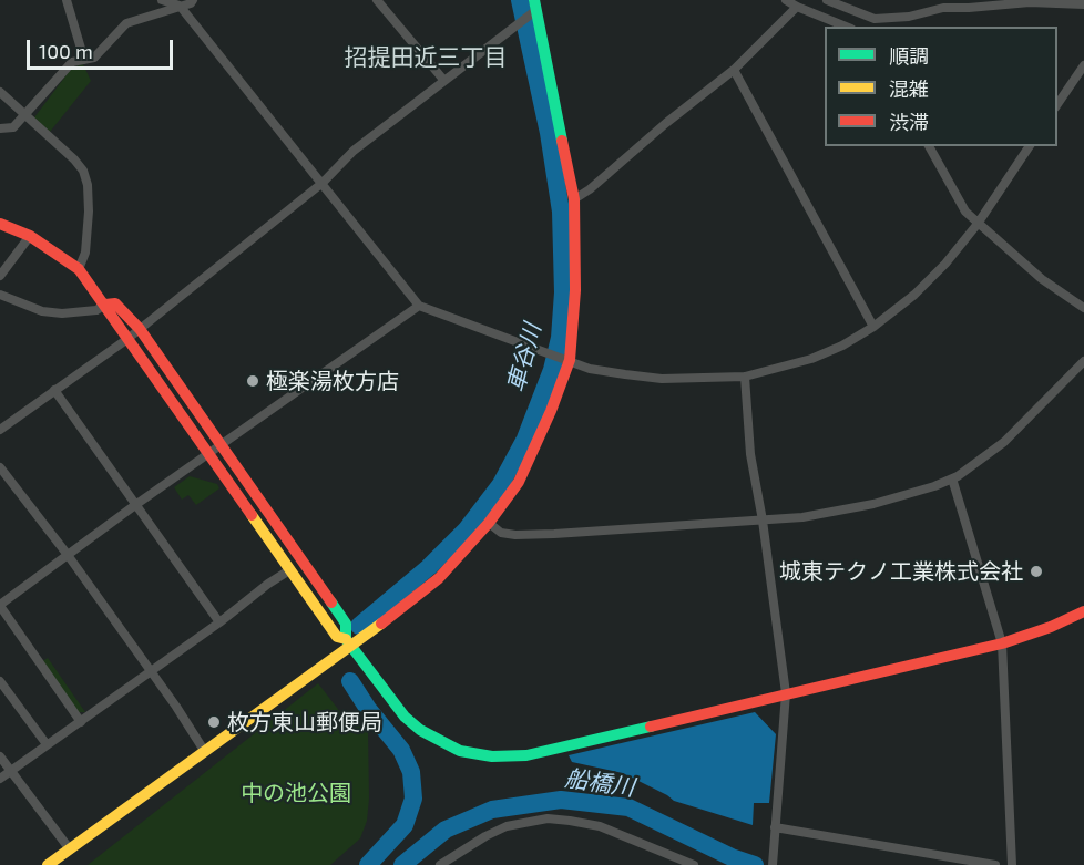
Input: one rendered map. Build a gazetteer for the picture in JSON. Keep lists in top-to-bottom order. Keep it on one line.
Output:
{"districts":["招提田近三丁目"],"water":["車谷川","船橋川"],"parks":["中の池公園"],"places":["極楽湯枚方店","城東テクノ工業株式会社","枚方東山郵便局"],"legend":["順調","混雑","渋滞"],"scale_bar":"100 m"}
